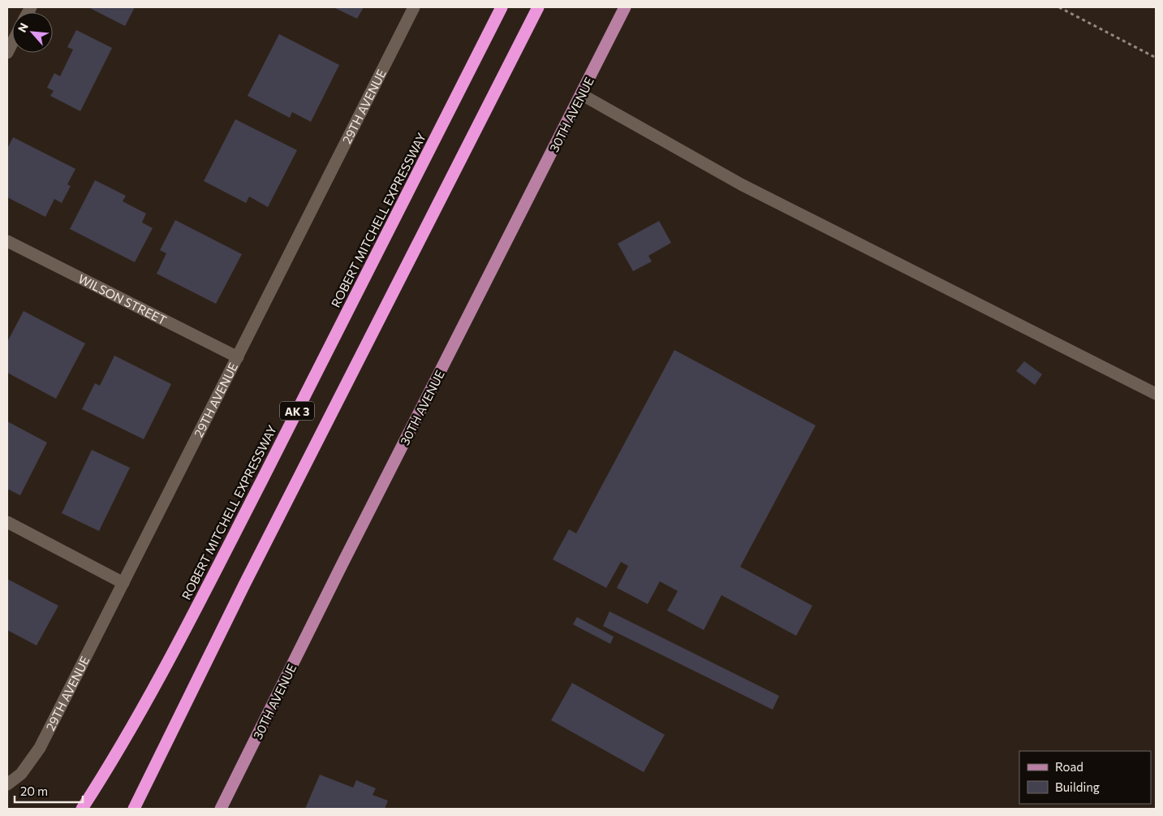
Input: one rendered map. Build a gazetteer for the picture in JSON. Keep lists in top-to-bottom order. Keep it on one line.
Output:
{"streets":{"highway":["ROBERT MITCHELL EXPRESSWAY","AK 3"],"main road":["30TH AVENUE"],"street":["29TH AVENUE","WILSON STREET"]},"crossings":[["29TH AVENUE","WILSON STREET"]],"legend":["Road","Building"],"scale_bar":"20 m","north":"top left"}
